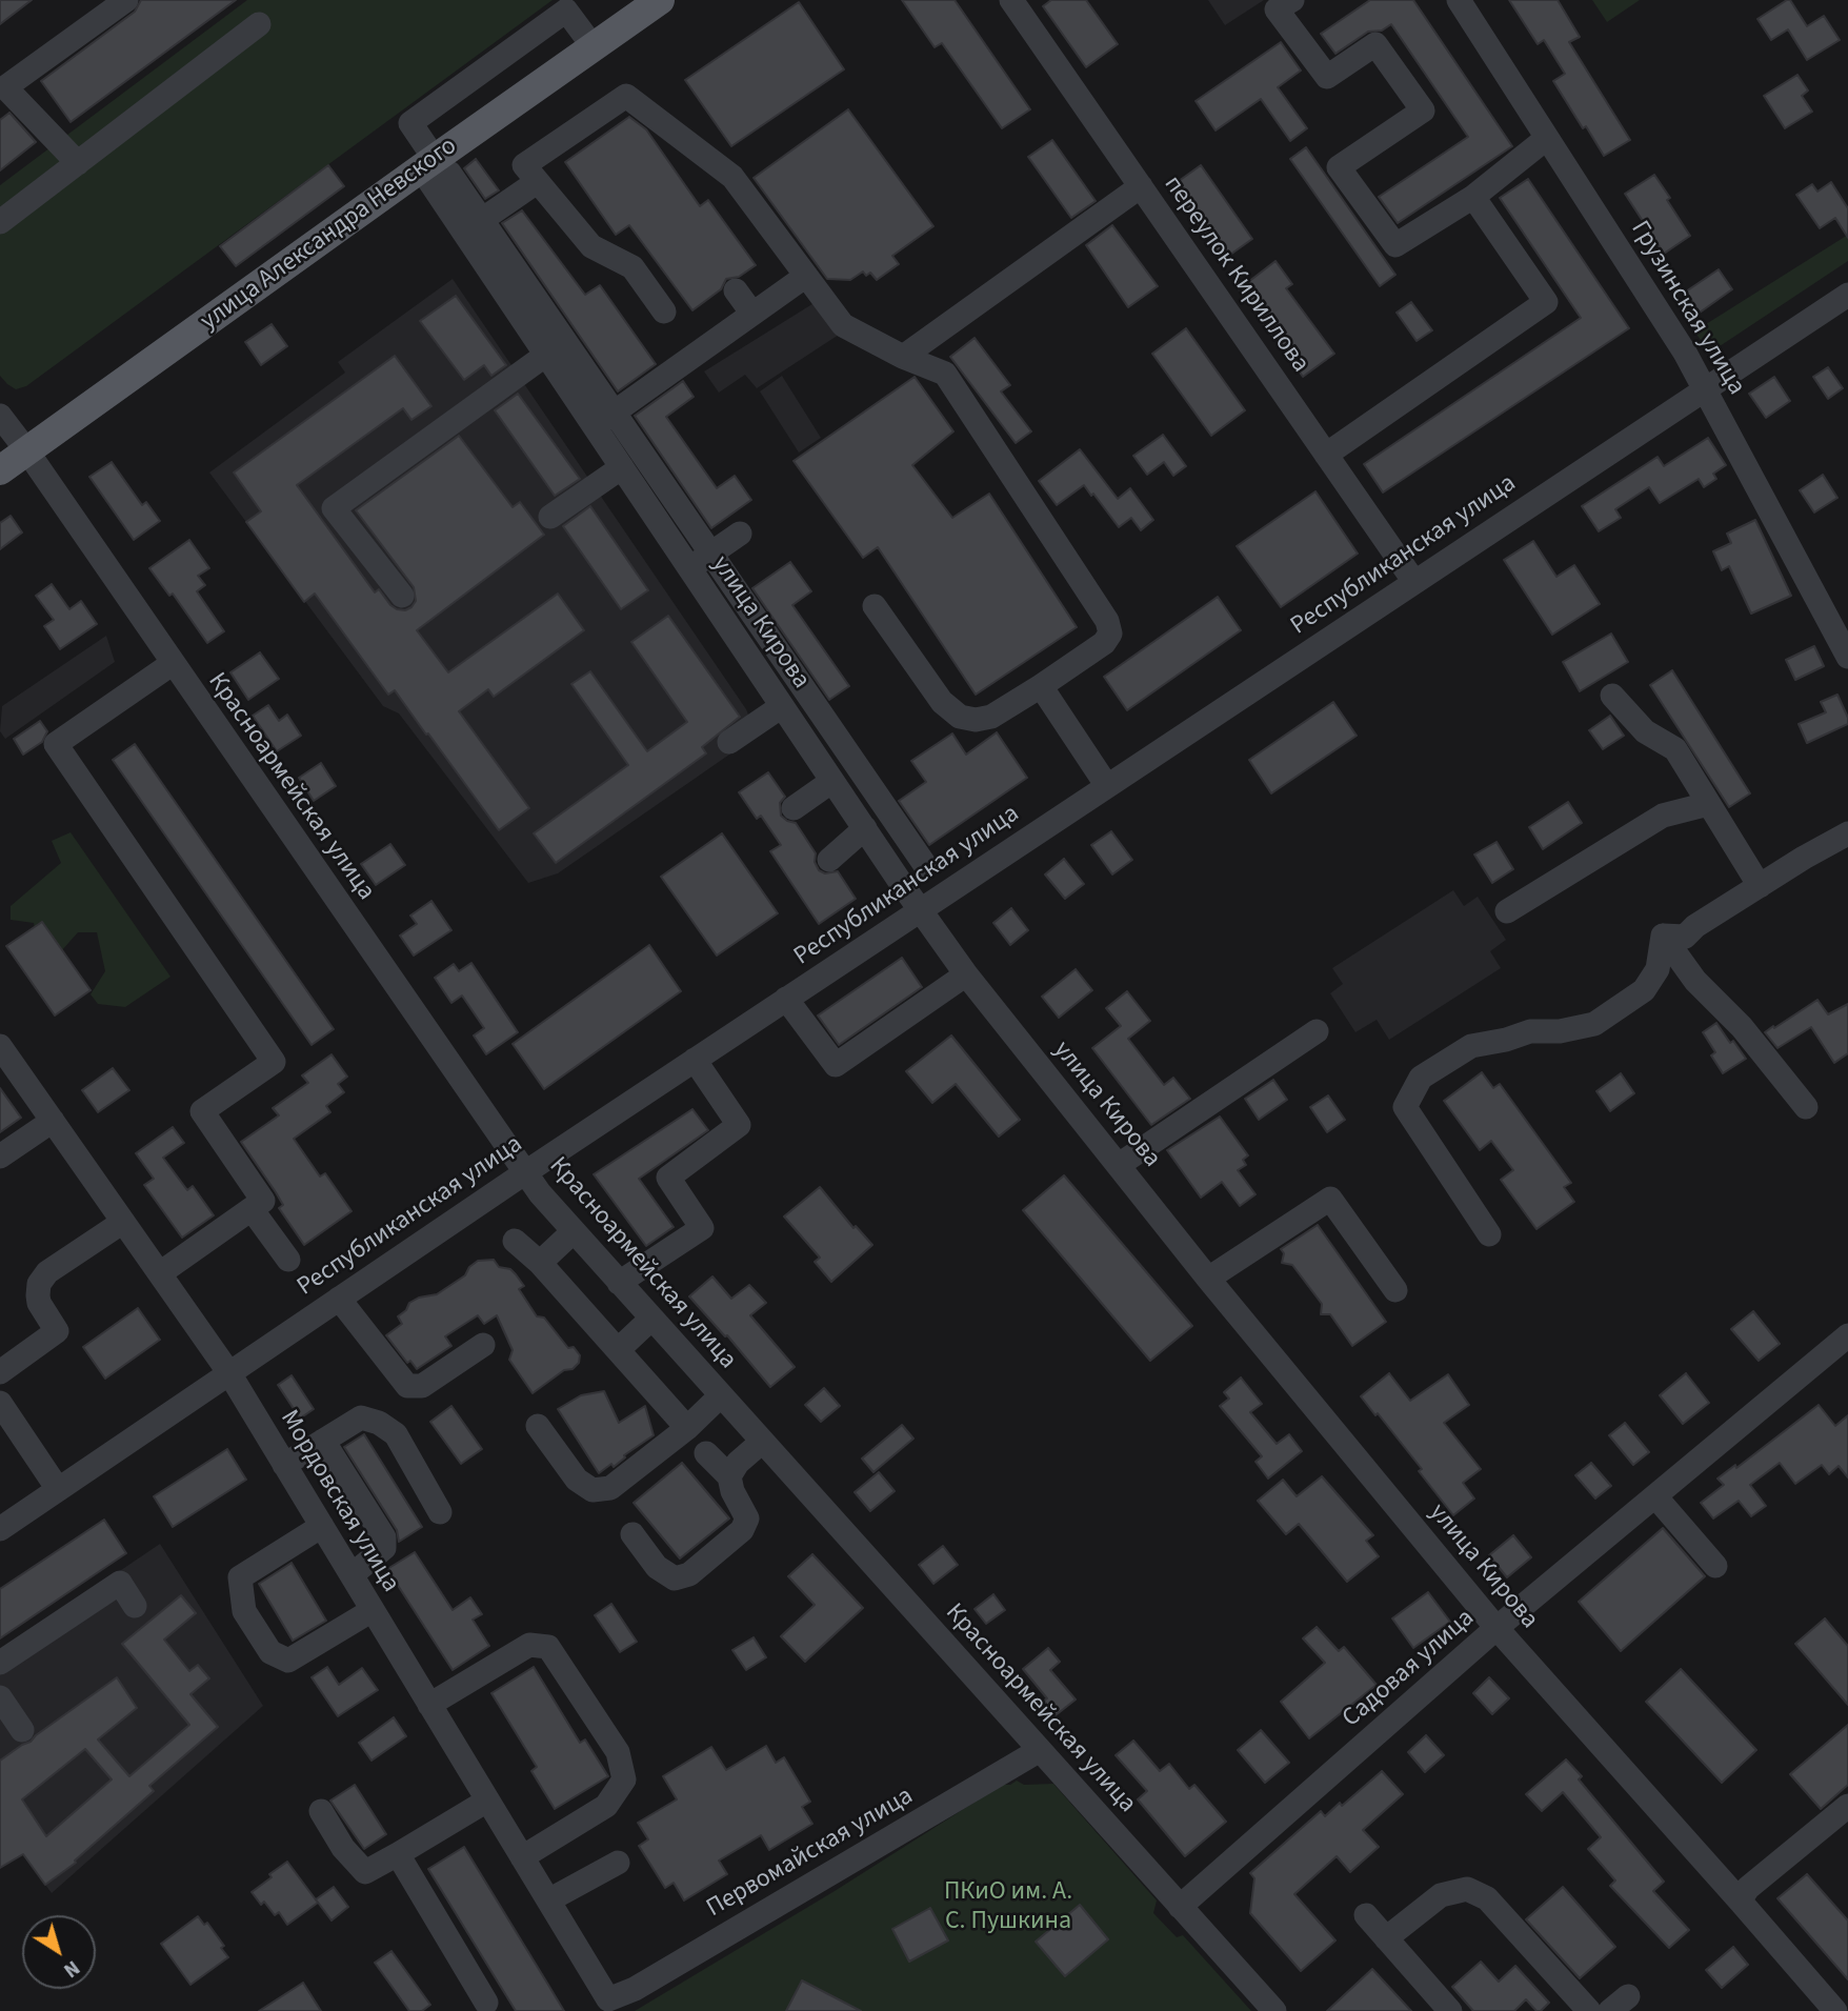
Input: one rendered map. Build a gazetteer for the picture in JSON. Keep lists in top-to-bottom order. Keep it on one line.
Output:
{"streets":{"main road":["улица Александра Невского"],"street":["переулок Кириллова","Грузинская улица","Республиканская улица","улица Кирова","Красноармейская улица","Мордовская улица","Садовая улица","Первомайская улица"]},"crossings":[["улица Александра Невского","улица Кирова"],["улица Александра Невского","Красноармейская улица"],["переулок Кириллова","Республиканская улица"],["Грузинская улица","Республиканская улица"],["Республиканская улица","улица Кирова"],["Республиканская улица","Красноармейская улица"],["Республиканская улица","Мордовская улица"],["улица Кирова","Садовая улица"],["Красноармейская улица","Садовая улица"],["Красноармейская улица","Первомайская улица"],["Мордовская улица","Первомайская улица"]],"parks":["ПКиО им. А. С. Пушкина"],"north":"bottom right"}
